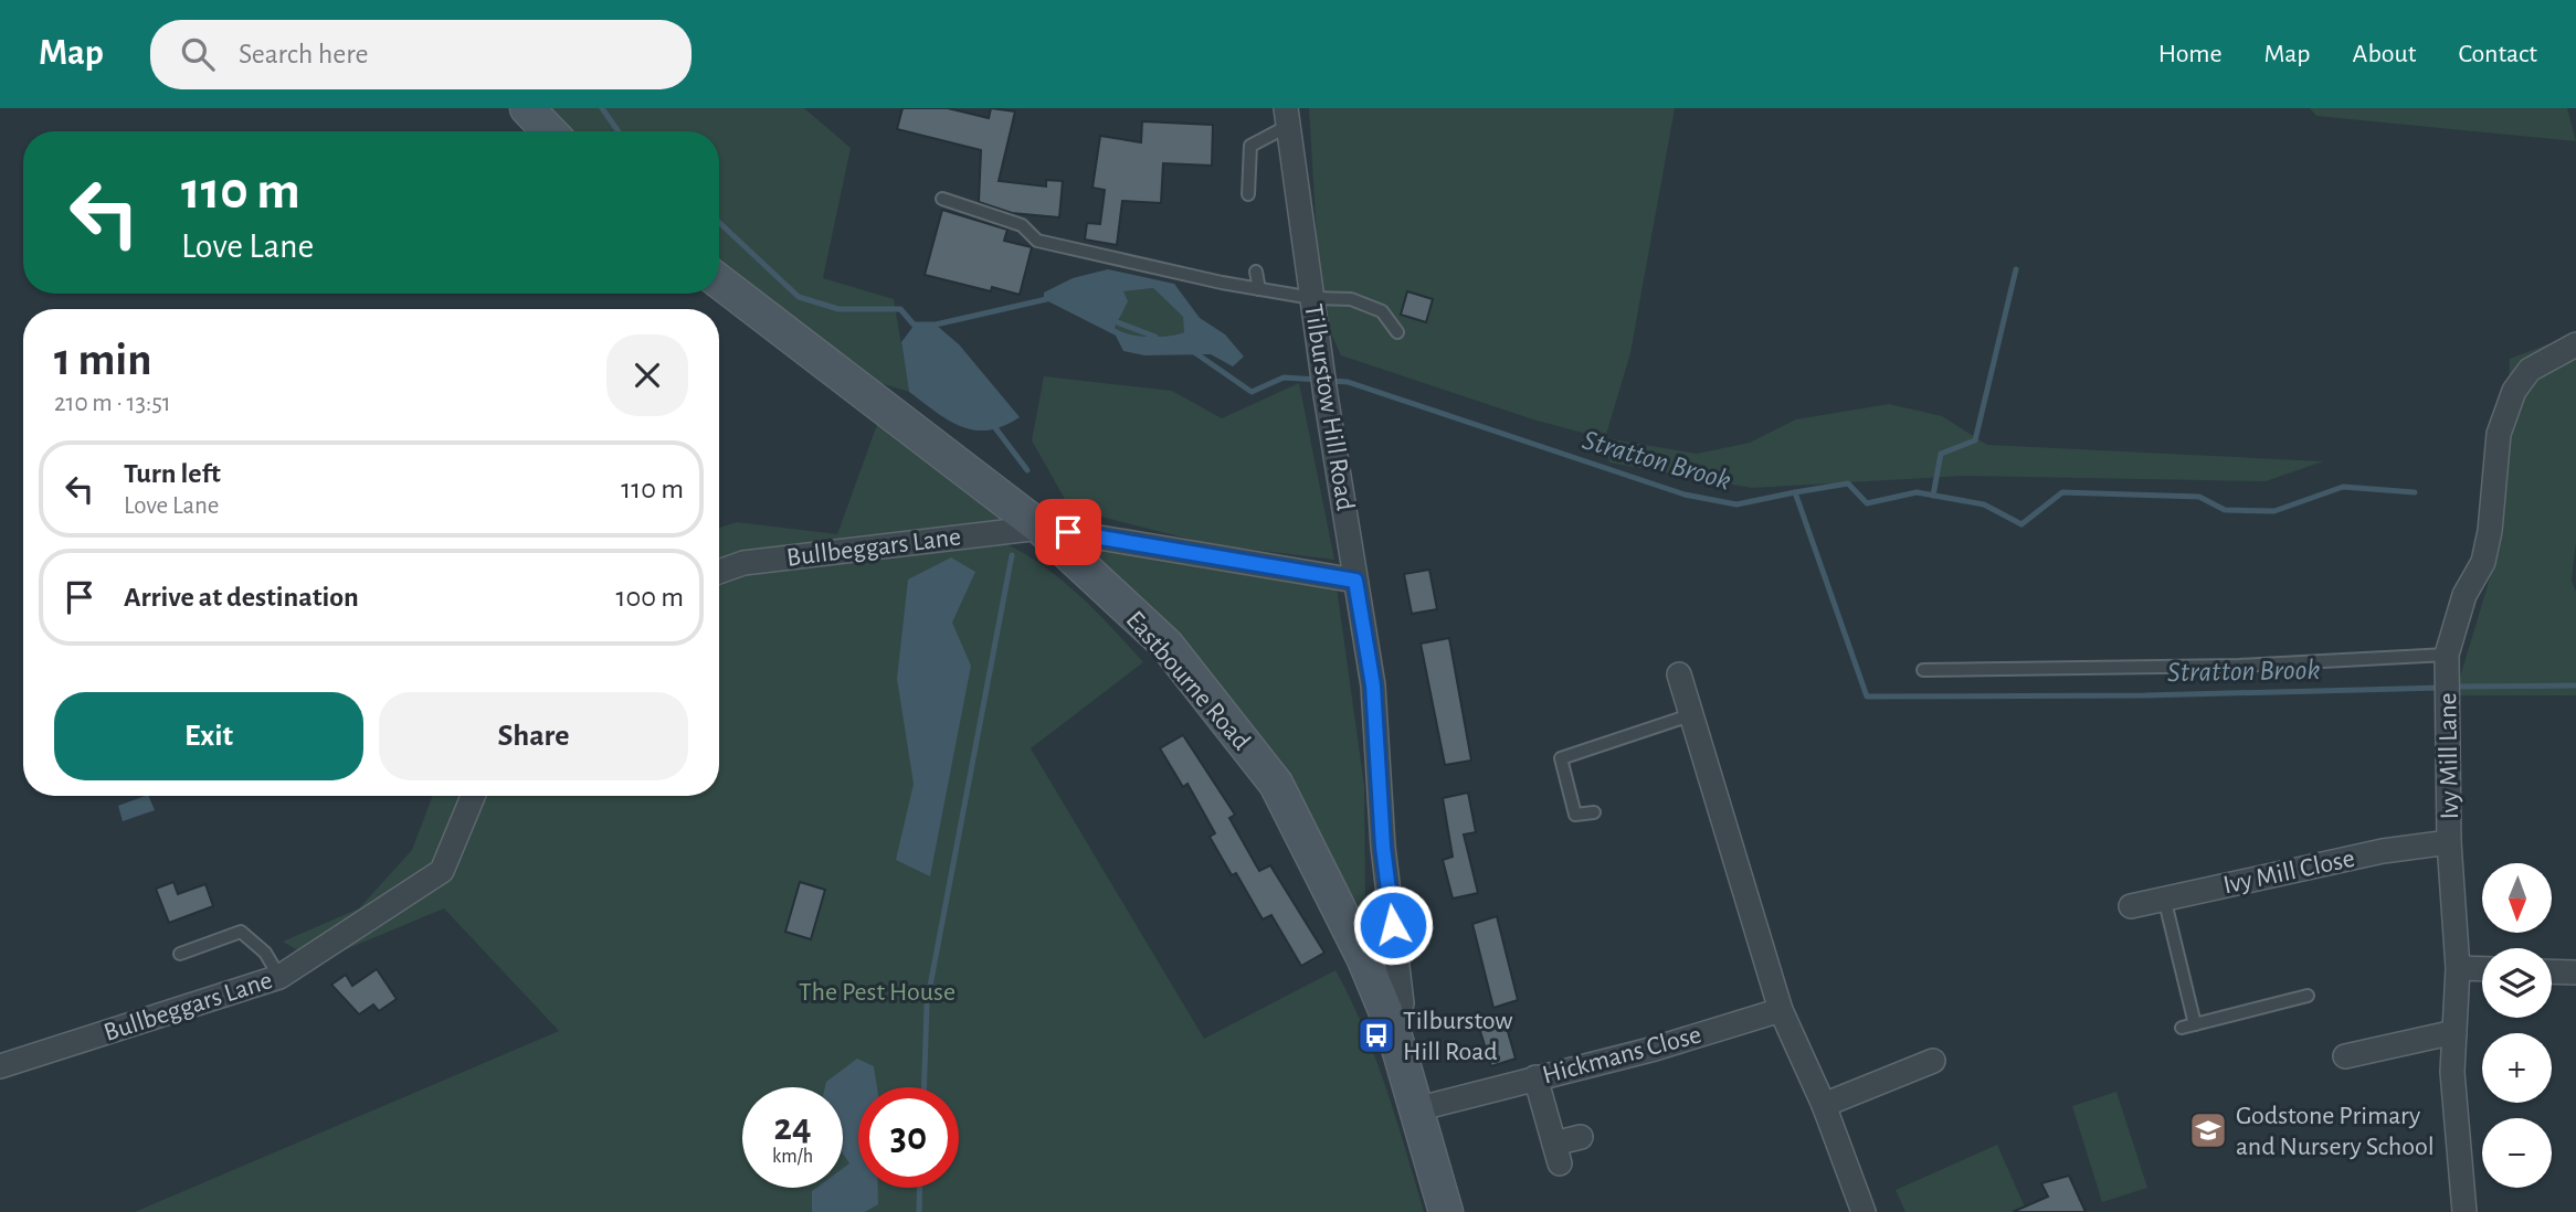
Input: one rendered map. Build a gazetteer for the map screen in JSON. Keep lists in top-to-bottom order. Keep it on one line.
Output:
{"streets":{"main road":["Eastbourne Road"],"street":["Tilburstow Hill Road","Bullbeggars Lane","Ivy Mill Lane","Ivy Mill Close","Hickmans Close"]},"crossings":[["Tilburstow Hill Road","Bullbeggars Lane"],["Tilburstow Hill Road","Eastbourne Road"],["Bullbeggars Lane","Eastbourne Road"],["Eastbourne Road","Hickmans Close"],["Ivy Mill Lane","Ivy Mill Close"]],"water":["Stratton Brook"],"parks":["The Pest House"],"places":{"bus stop":["Tilburstow Hill Road"],"school or university":["Godstone Primary and Nursery School"]},"north":"bottom","page":{"header":"Map","search":"Search here","nav":["Home","Map","About","Contact"],"turn":["110 m","Love Lane"],"heading":["1 min","210 m · 13:51"],"list":[{"name":"Turn left","note":"Love Lane","value":"110 m"},{"name":"Arrive at destination","value":"100 m"}],"buttons":["Exit","Share"],"map_buttons":["+","−"],"speed":"24 km/h","limit":"30"}}
